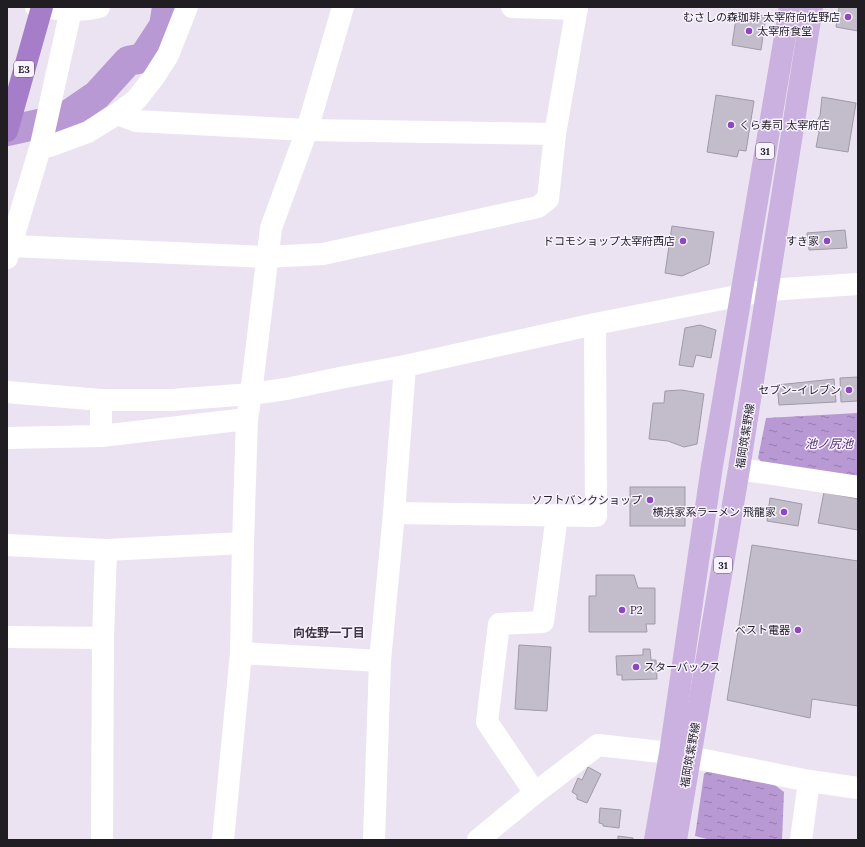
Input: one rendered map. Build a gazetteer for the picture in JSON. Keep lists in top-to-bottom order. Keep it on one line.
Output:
{"streets":{"highway":["E3"],"main road":["31","福岡筑紫野線"]},"districts":["向佐野一丁目"],"water":["池ノ尻池"],"places":["むさしの森珈琲 太宰府向佐野店","太宰府食堂","くら寿司 太宰府店","ドコモショップ太宰府西店","すき家","セブン-イレブン","ソフトバンクショップ","横浜家系ラーメン 飛龍家","P2","ベスト電器","スターバックス"]}
